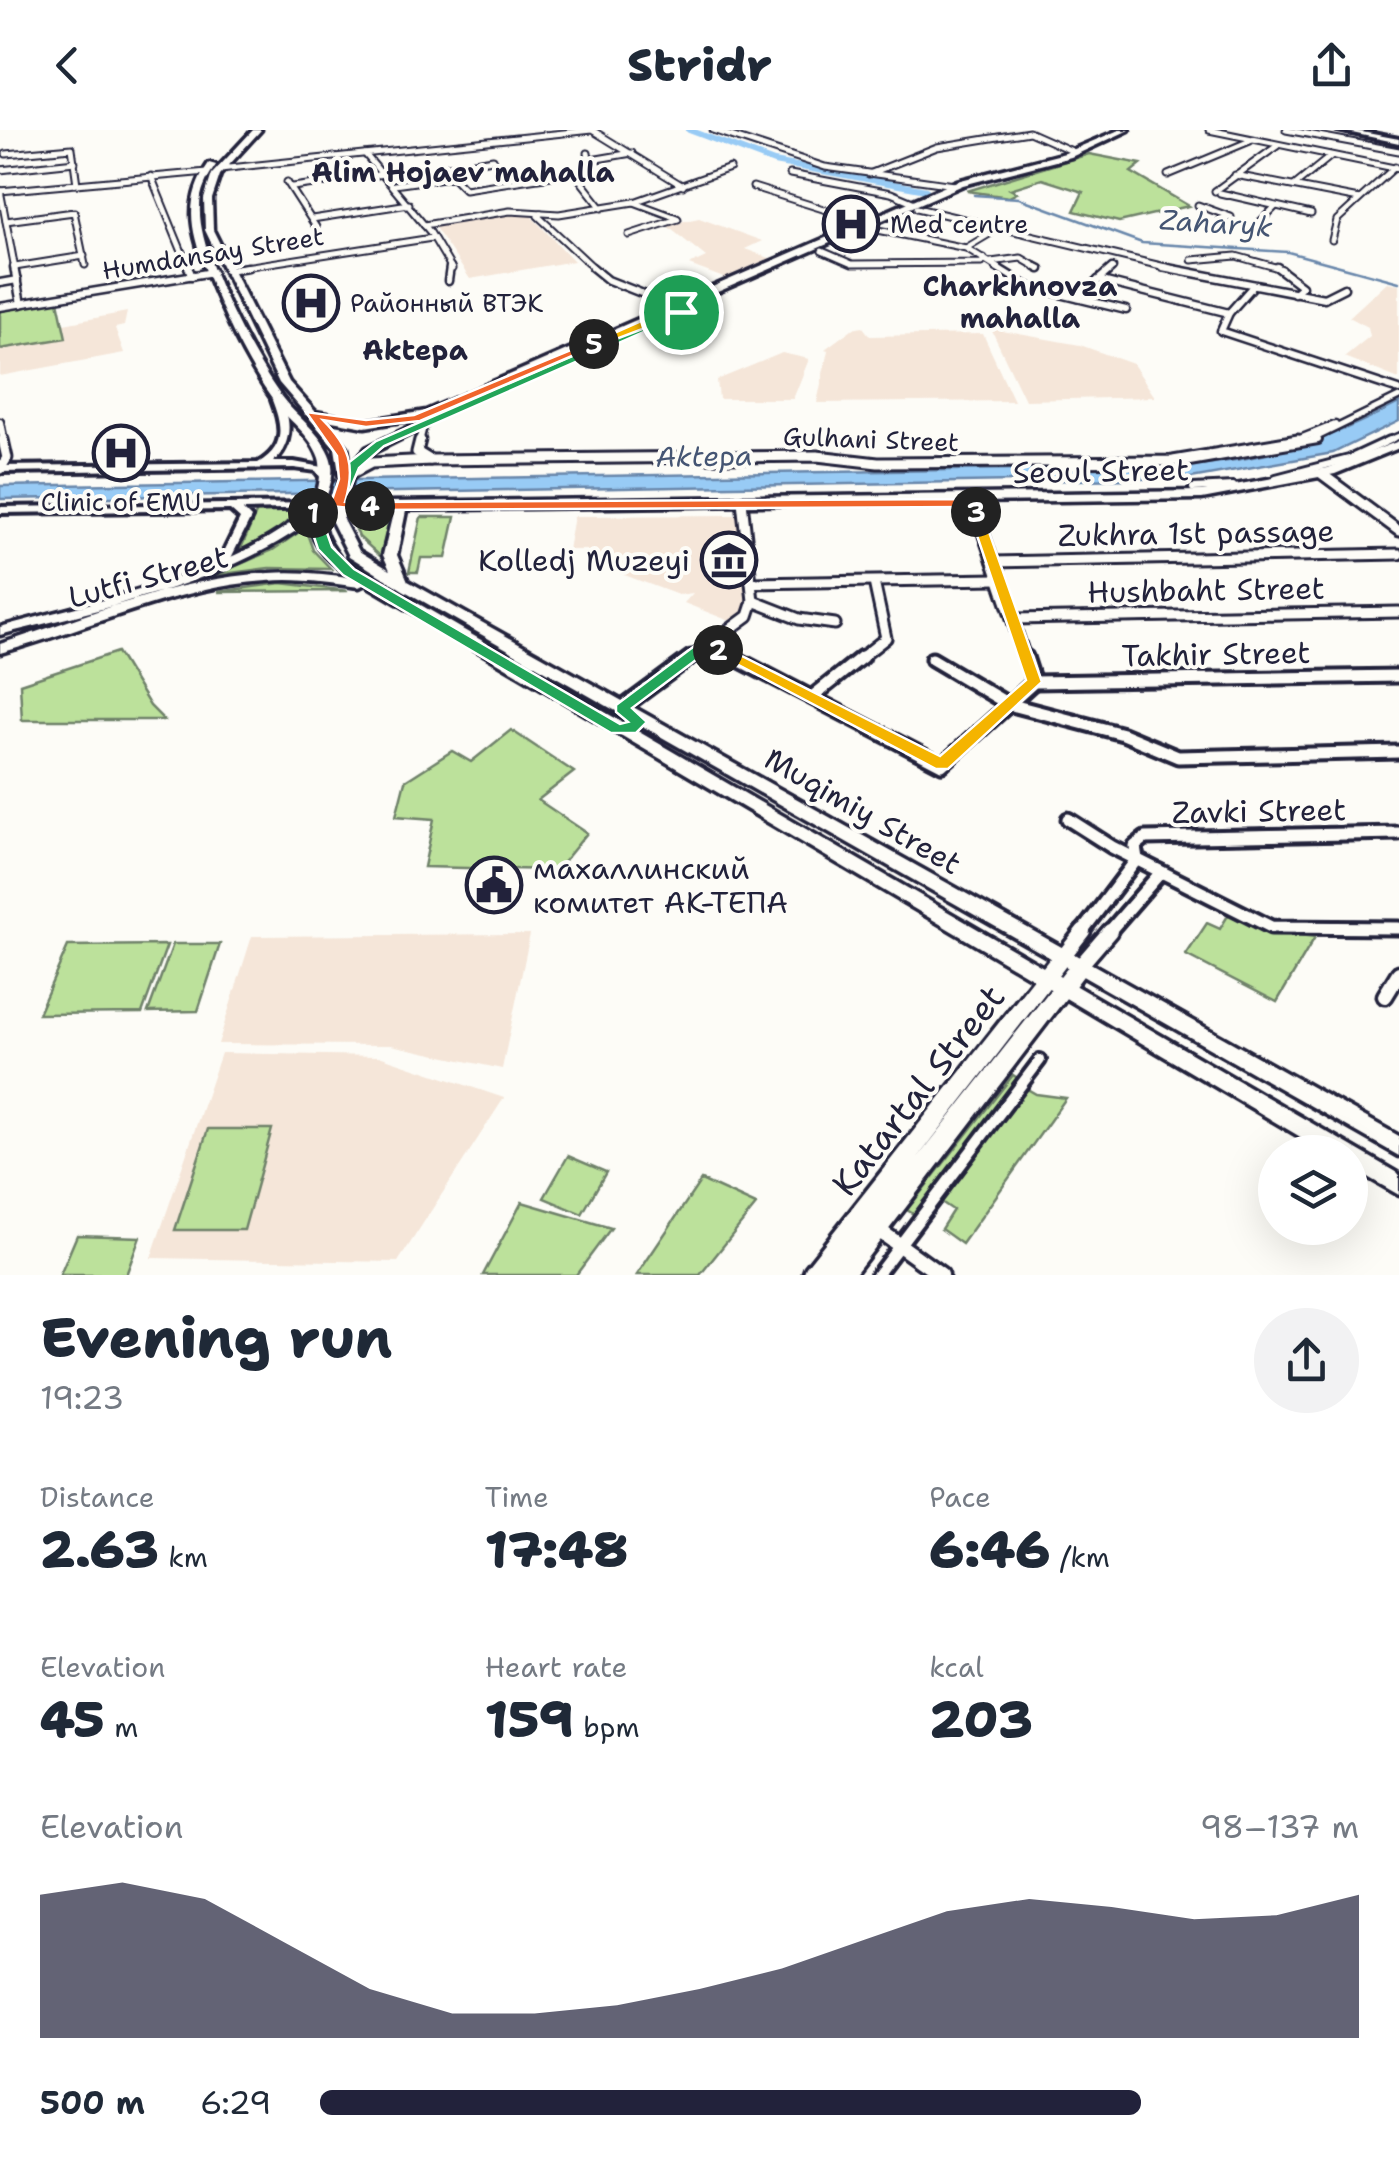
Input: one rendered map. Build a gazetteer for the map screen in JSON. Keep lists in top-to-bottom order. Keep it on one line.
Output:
{"streets":{"main road":["Humdansay Street","Seoul Street","Lutfi Street","Muqimiy Street","Katartal Street"],"street":["Gulhani Street","Zukhra 1st passage","Hushbaht Street","Takhir Street","Zavki Street"]},"crossings":[["Seoul Street","Lutfi Street"],["Seoul Street","Muqimiy Street"],["Lutfi Street","Muqimiy Street"],["Muqimiy Street","Katartal Street"],["Zavki Street","Katartal Street"]],"districts":["Alim Hojaev mahalla","Charkhnovza mahalla","Aktepa"],"water":["Zaharyk","Aktepa"],"places":{"hospital":["Med centre","Районный ВТЭК","Clinic of EMU"],"museum":["Kolledj Muzeyi"],"public building":["махаллинский комитет АК-ТЕПА"]},"page":{"header":"Stridr","pins":["5","4","3","1","2"],"heading":["Evening run","19:23"],"stats":[["Distance","2.63 km"],["Time","17:48"],["Pace","6:46 /km"],["Elevation","45 m"],["Heart rate","159 bpm"],["kcal","203"]],"chart":["Elevation","98–137 m"],"list":[{"name":"500 m","note":"6:29"}]}}
